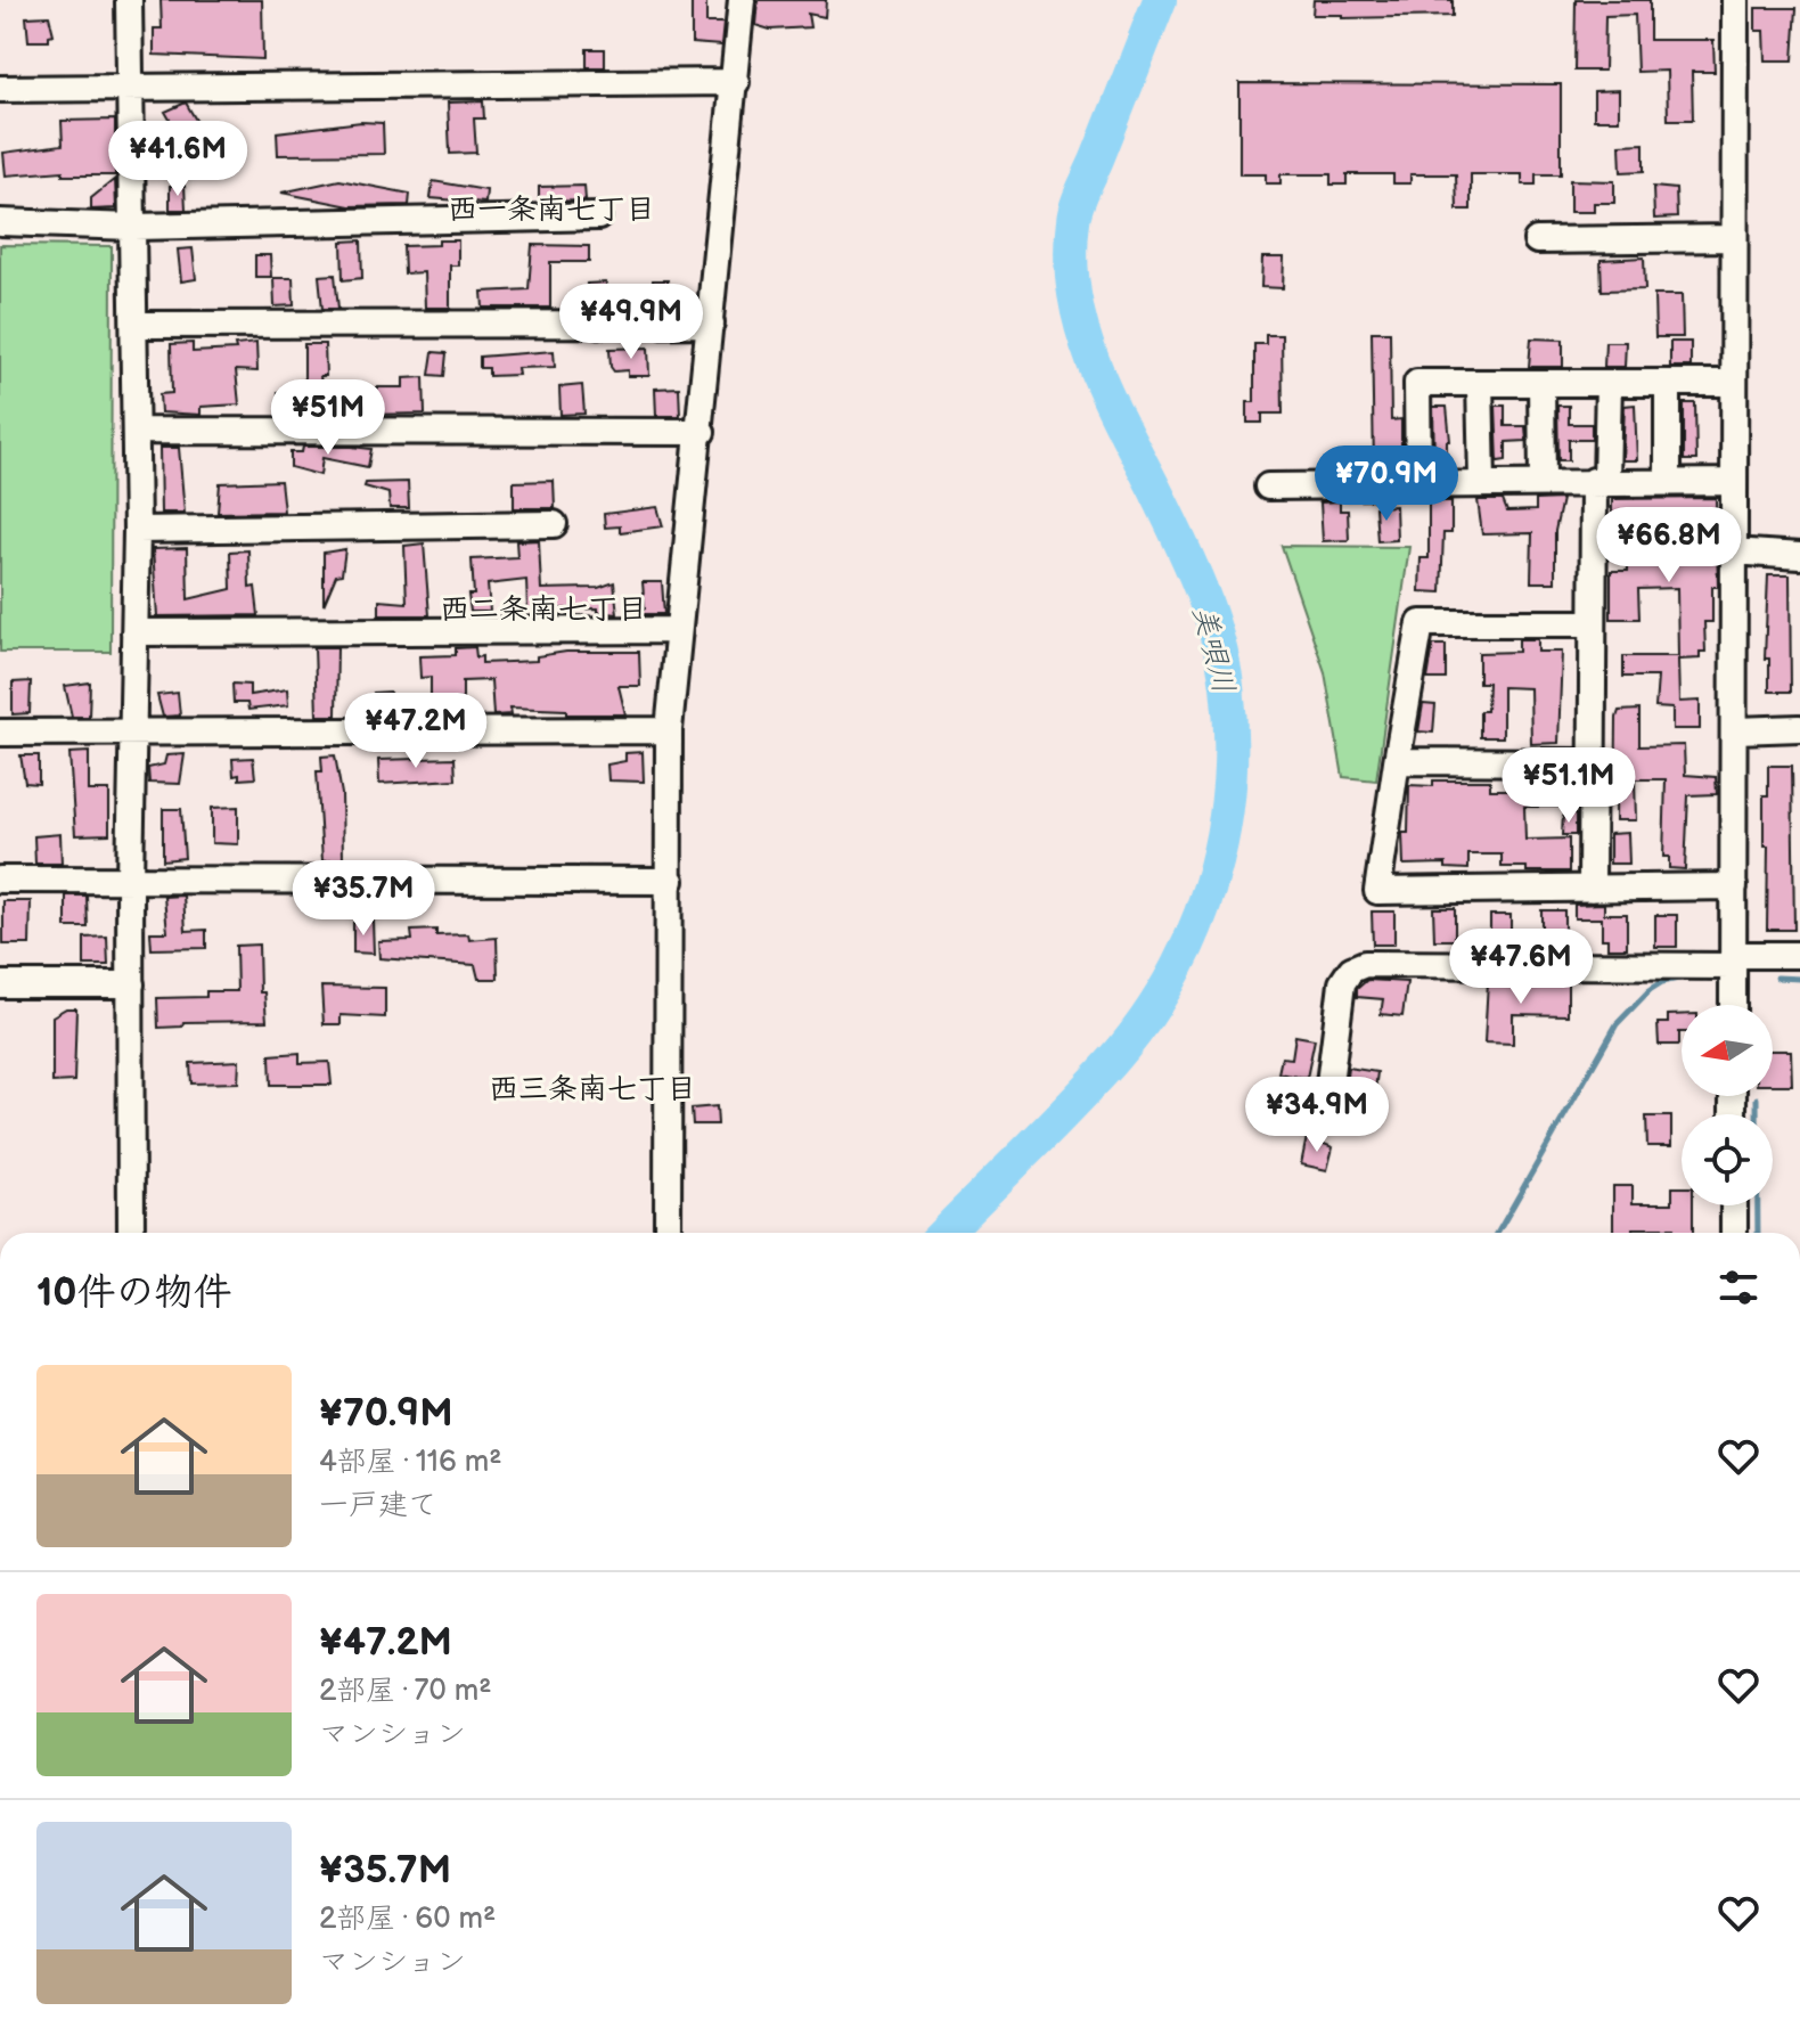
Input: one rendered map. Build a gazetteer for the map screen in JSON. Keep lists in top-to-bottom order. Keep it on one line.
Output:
{"districts":["西一条南七丁目","西二条南七丁目","西三条南七丁目"],"water":["美唄川"],"north":"left","page":{"price":["¥41.6M","¥49.9M","¥51M","¥70.9M","¥66.8M","¥47.2M","¥51.1M","¥35.7M","¥47.6M","¥34.9M"],"heading":"10件の物件","list":[{"name":"¥70.9M","note":"4部屋 · 116 m² · 一戸建て"},{"name":"¥47.2M","note":"2部屋 · 70 m² · マンション"},{"name":"¥35.7M","note":"2部屋 · 60 m² · マンション"}]}}
